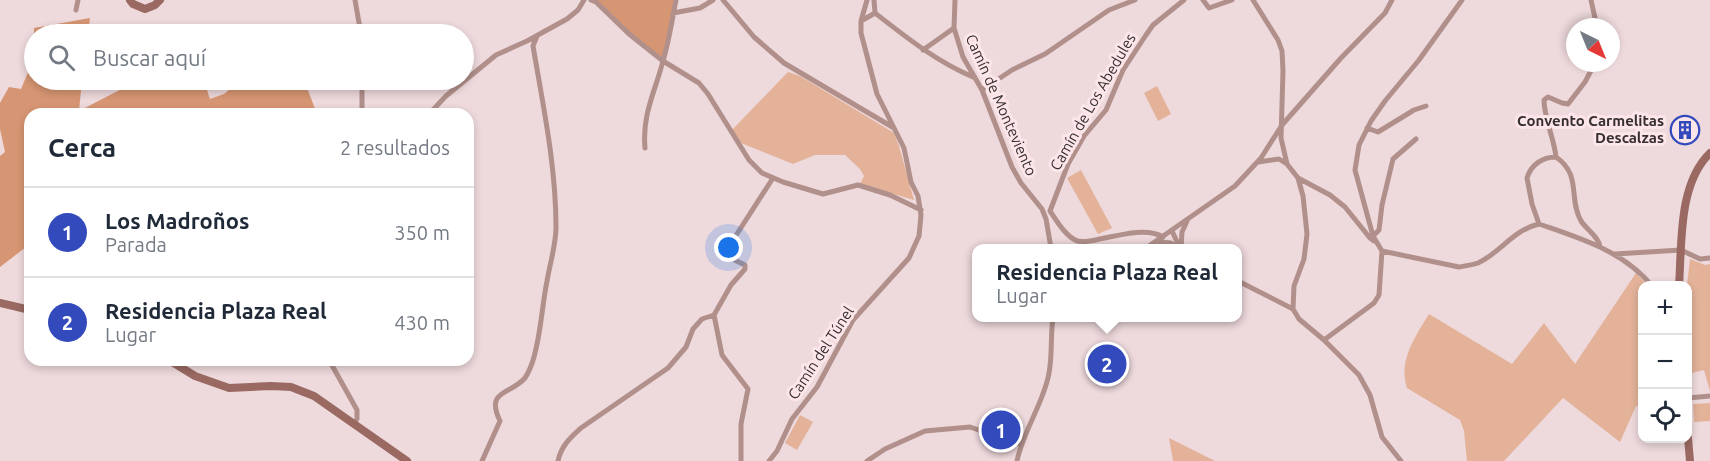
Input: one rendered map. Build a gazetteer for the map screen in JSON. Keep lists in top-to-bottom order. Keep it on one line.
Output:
{"streets":{"street":["Camín de Los Abedules","Camín de Monteviento","Camín del Túnel"]},"places":{"building":["Convento Carmelitas Descalzas"]},"north":"bottom right","page":{"search":"Buscar aquí","heading":["Cerca","2 resultados"],"list":[{"mark":"1","name":"Los Madroños","note":"Parada","value":"350 m"},{"mark":"2","name":"Residencia Plaza Real","note":"Lugar","value":"430 m"}],"popup":["Residencia Plaza Real","Lugar"],"map_buttons":["+","−"],"pins":["2","1"]}}
